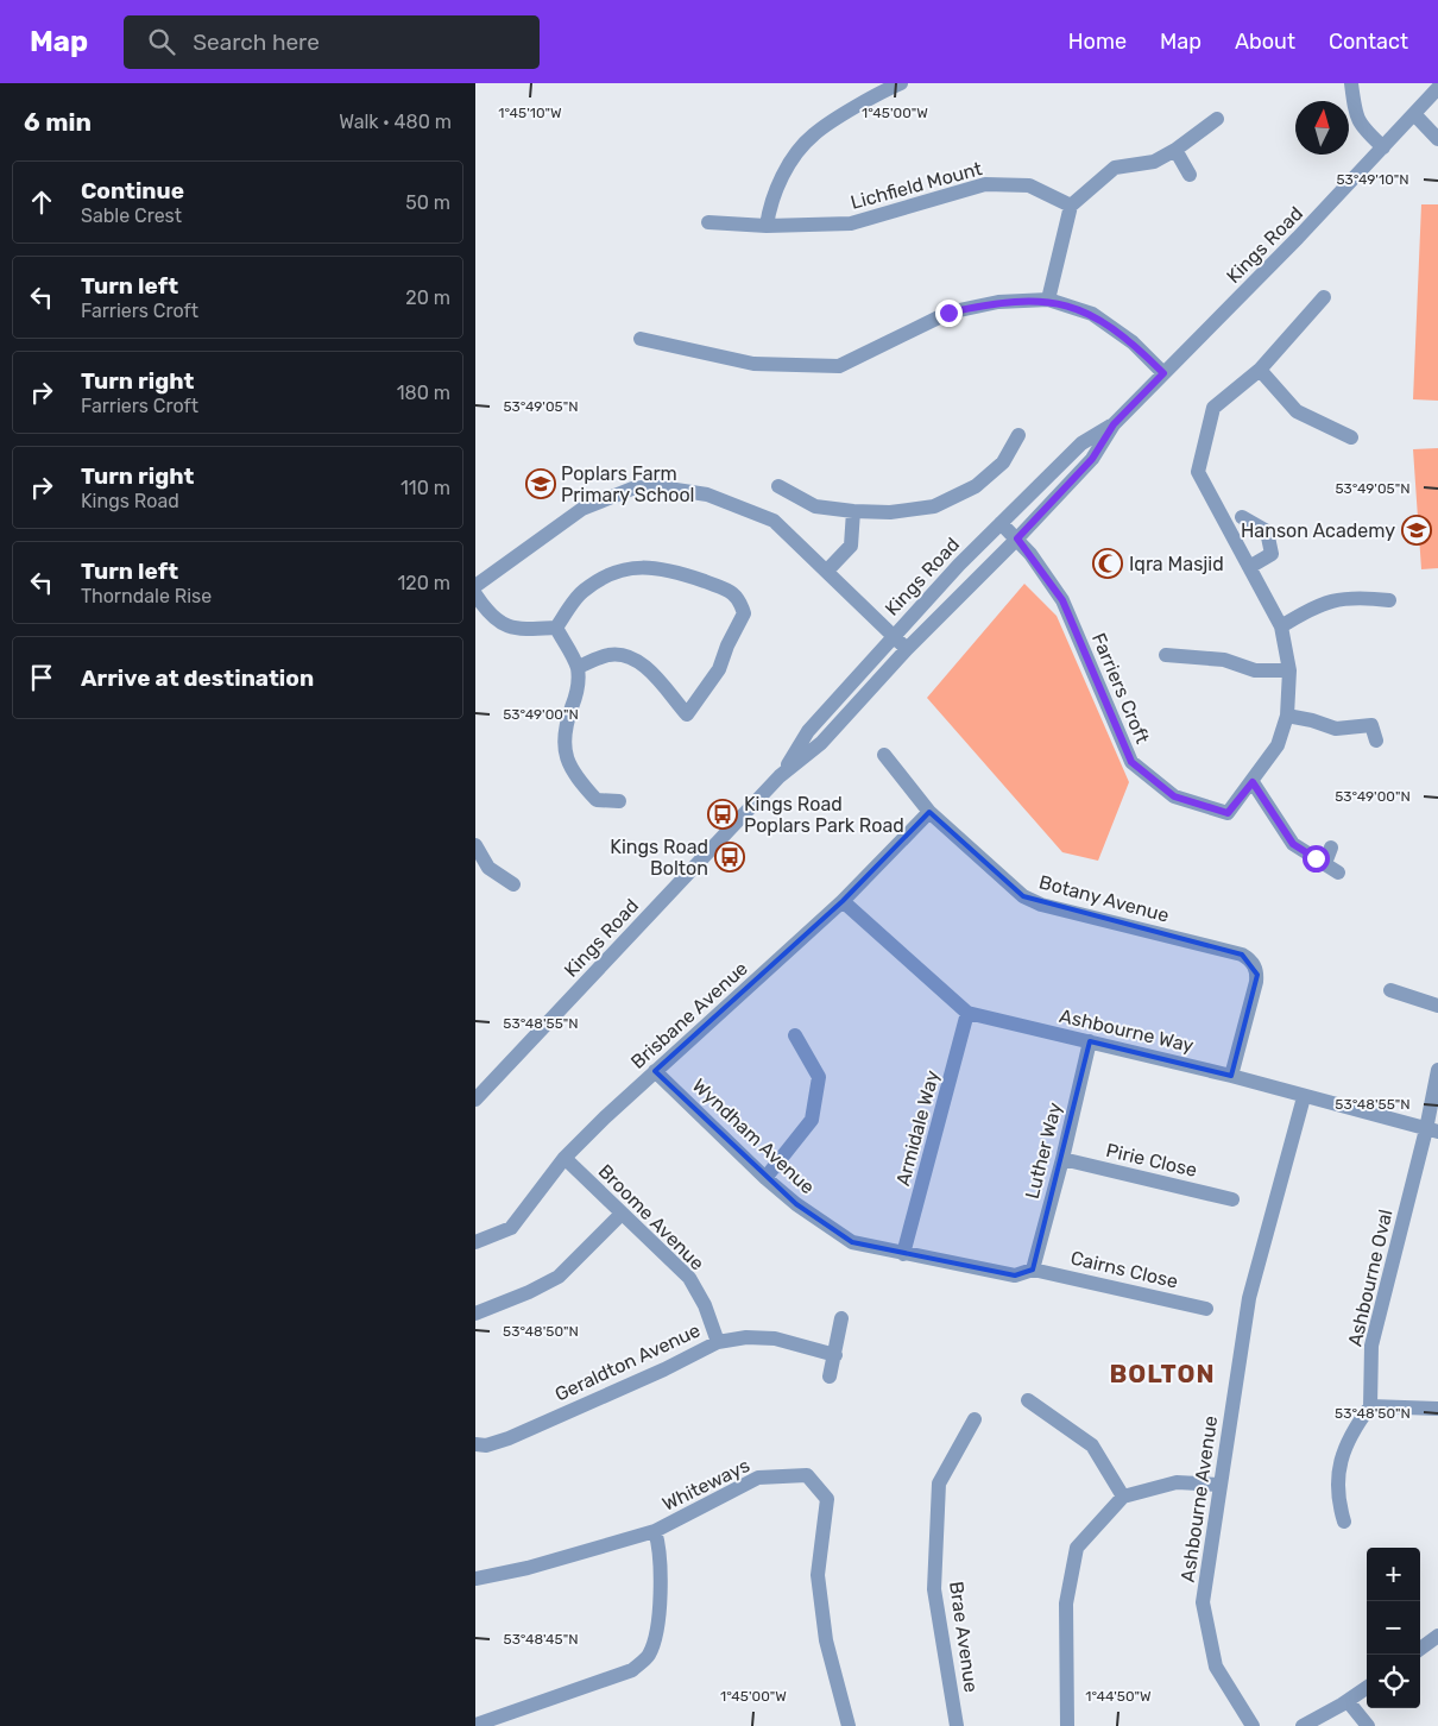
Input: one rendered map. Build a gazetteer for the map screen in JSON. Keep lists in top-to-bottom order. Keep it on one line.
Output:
{"streets":{"street":["Lichfield Mount","Kings Road","Farriers Croft","Botany Avenue","Brisbane Avenue","Ashbourne Way","Armidale Way","Wyndham Avenue","Luther Way","Pirie Close","Broome Avenue","Cairns Close","Ashbourne Oval","Geraldton Avenue","Whiteways","Ashbourne Avenue","Brae Avenue"]},"crossings":[["Kings Road","Farriers Croft"],["Botany Avenue","Brisbane Avenue"],["Botany Avenue","Ashbourne Way"],["Brisbane Avenue","Ashbourne Way"],["Brisbane Avenue","Wyndham Avenue"],["Brisbane Avenue","Broome Avenue"],["Ashbourne Way","Armidale Way"],["Ashbourne Way","Luther Way"],["Ashbourne Way","Ashbourne Oval"],["Ashbourne Way","Ashbourne Avenue"],["Armidale Way","Wyndham Avenue"],["Wyndham Avenue","Luther Way"],["Wyndham Avenue","Cairns Close"],["Luther Way","Pirie Close"],["Luther Way","Cairns Close"],["Broome Avenue","Geraldton Avenue"]],"districts":["BOLTON"],"places":{"school or university":["Poplars Farm Primary School","Hanson Academy"],"mosque":["Iqra Masjid"],"bus stop":["Kings Road Poplars Park Road","Kings Road Bolton"]},"north":"top","page":{"header":"Map","search":"Search here","nav":["Home","Map","About","Contact"],"heading":["6 min","Walk · 480 m"],"list":[["Continue","Sable Crest","50 m"],["Turn left","Farriers Croft","20 m"],["Turn right","Farriers Croft","180 m"],["Turn right","Kings Road","110 m"],["Turn left","Thorndale Rise","120 m"],"Arrive at destination"],"map_buttons":["+","−"]},"coordinates":["1°45'10\"W","1°45'00\"W","53°49'10\"N","53°49'05\"N","53°49'00\"N","53°48'55\"N","53°48'50\"N","53°48'45\"N","1°44'50\"W"]}
